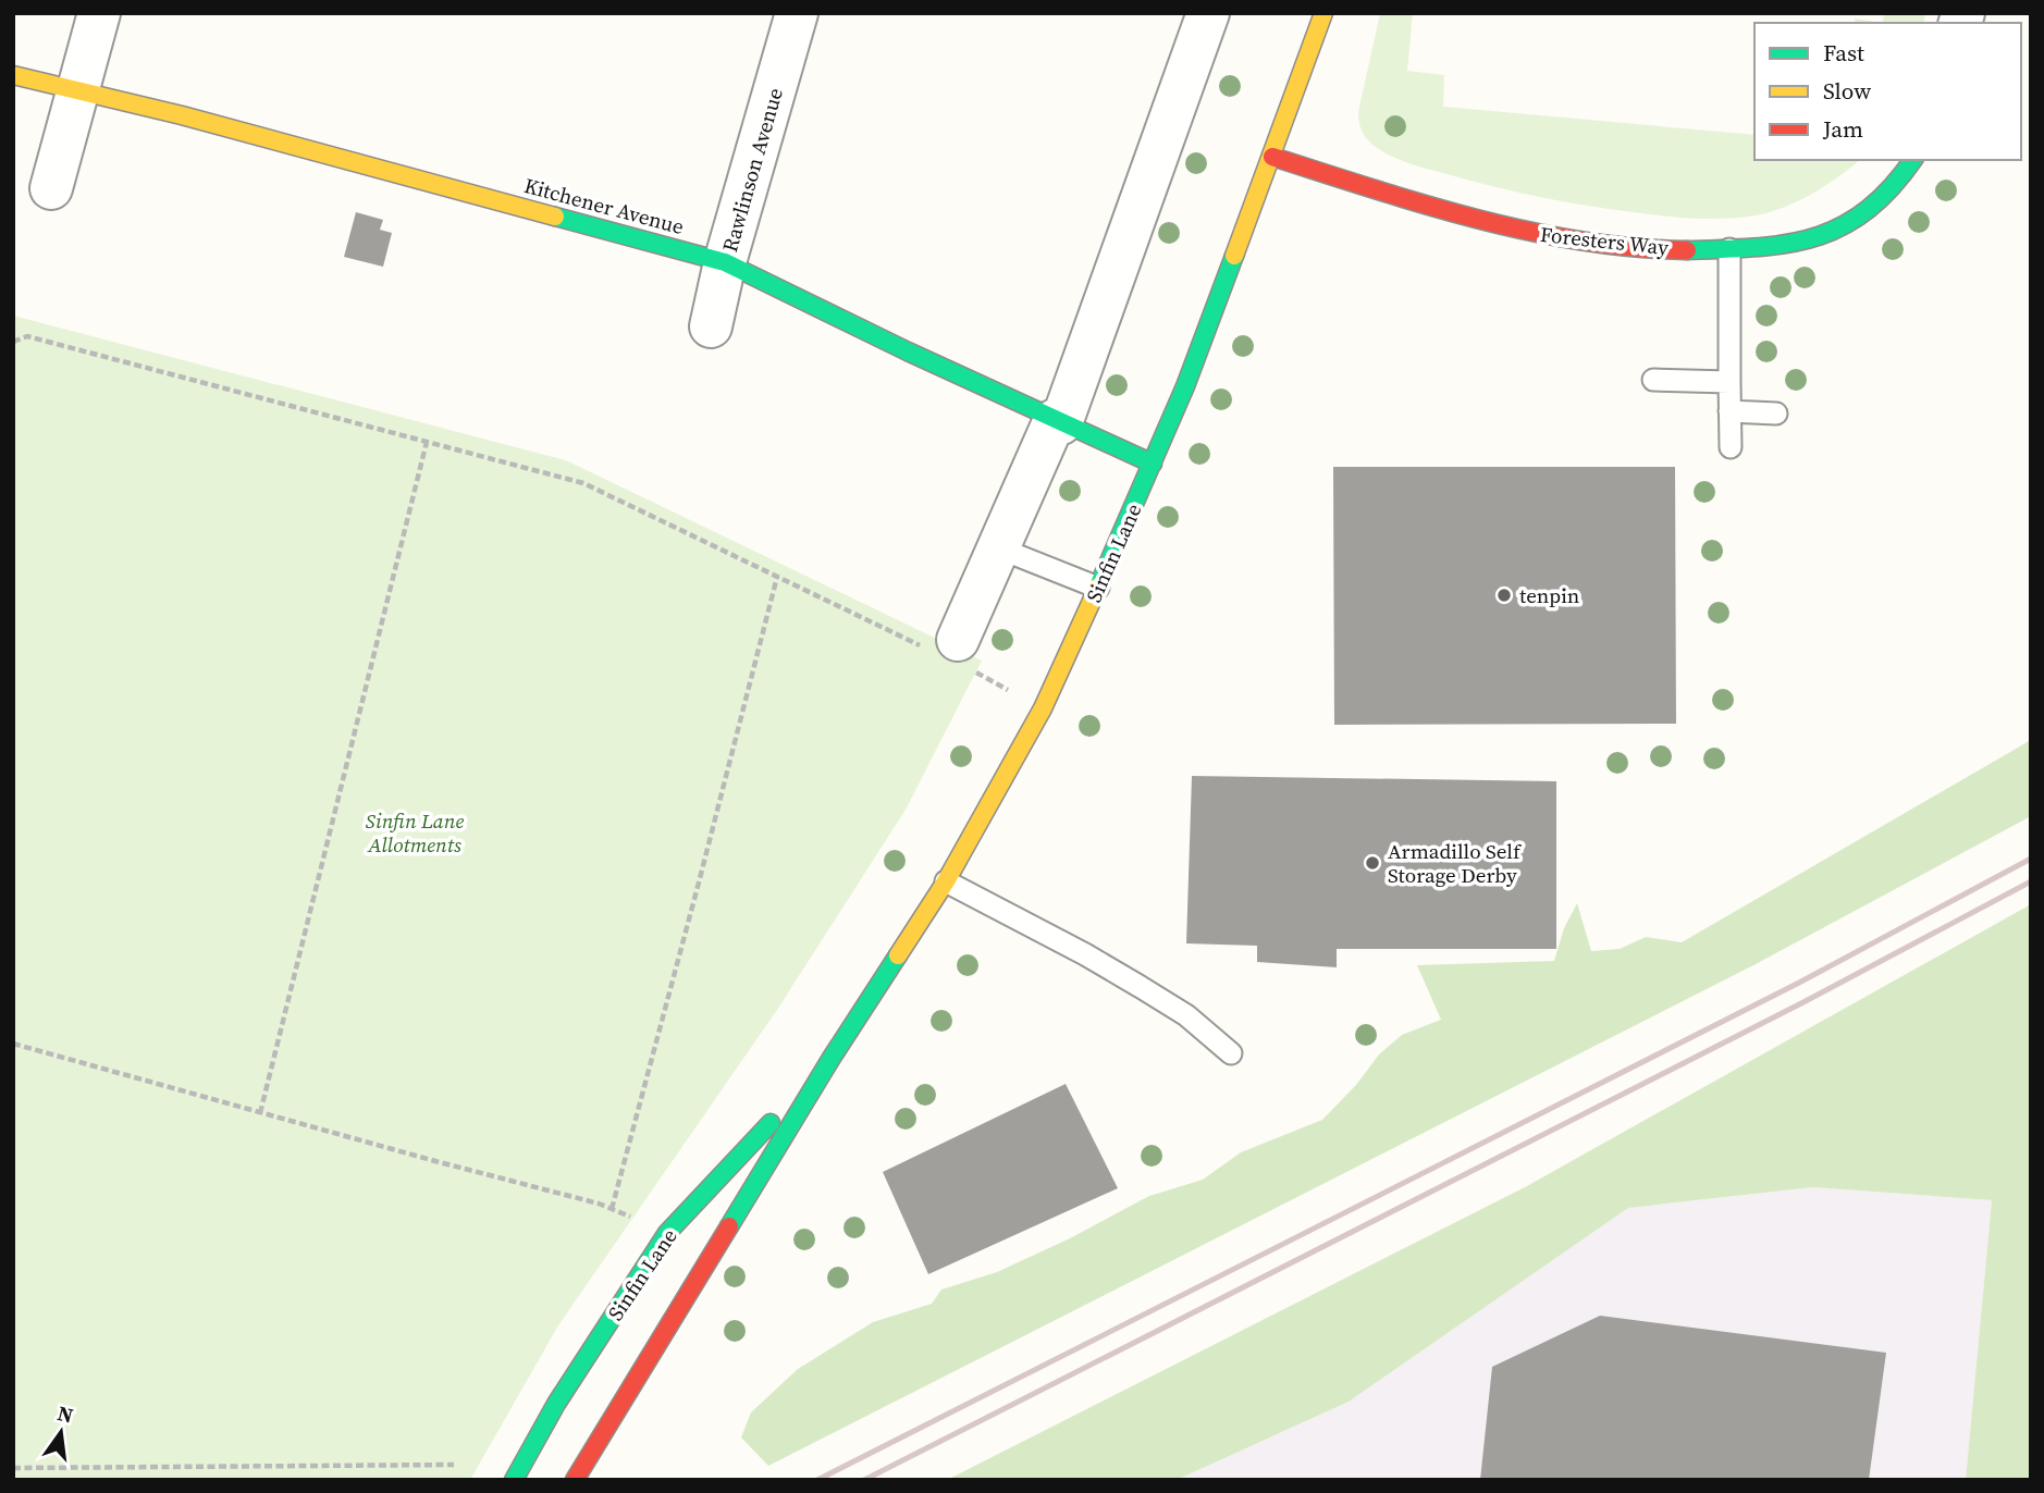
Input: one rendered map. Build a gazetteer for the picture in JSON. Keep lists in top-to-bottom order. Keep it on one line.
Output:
{"streets":{"street":["Rawlinson Avenue","Kitchener Avenue","Foresters Way","Sinfin Lane"]},"crossings":[["Rawlinson Avenue","Kitchener Avenue"],["Kitchener Avenue","Sinfin Lane"],["Foresters Way","Sinfin Lane"]],"parks":["Sinfin Lane Allotments"],"places":["tenpin","Armadillo Self Storage Derby"],"legend":["Fast","Slow","Jam"],"north":"top"}
